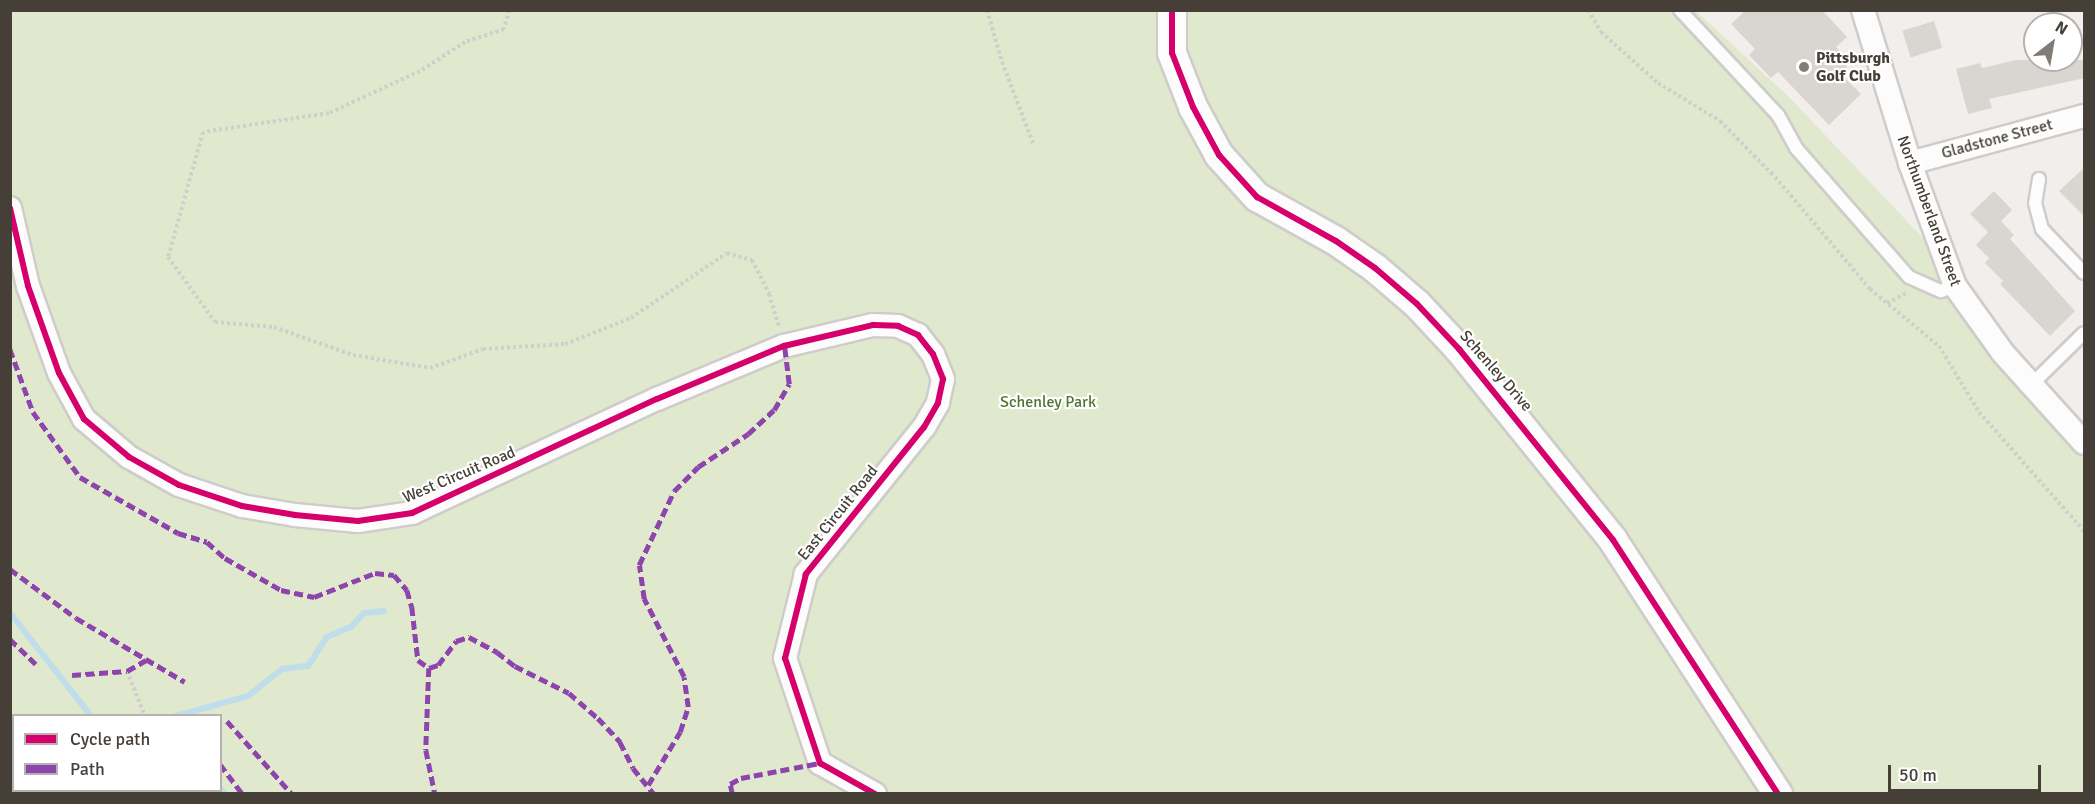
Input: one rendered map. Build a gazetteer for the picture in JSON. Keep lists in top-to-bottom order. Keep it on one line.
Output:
{"streets":{"street":["Gladstone Street","Northumberland Street","Schenley Drive","West Circuit Road","East Circuit Road"]},"crossings":[["Gladstone Street","Northumberland Street"],["West Circuit Road","East Circuit Road"]],"parks":["Schenley Park"],"places":["Pittsburgh Golf Club"],"legend":["Cycle path","Path"],"scale_bar":"50 m","north":"top right"}
